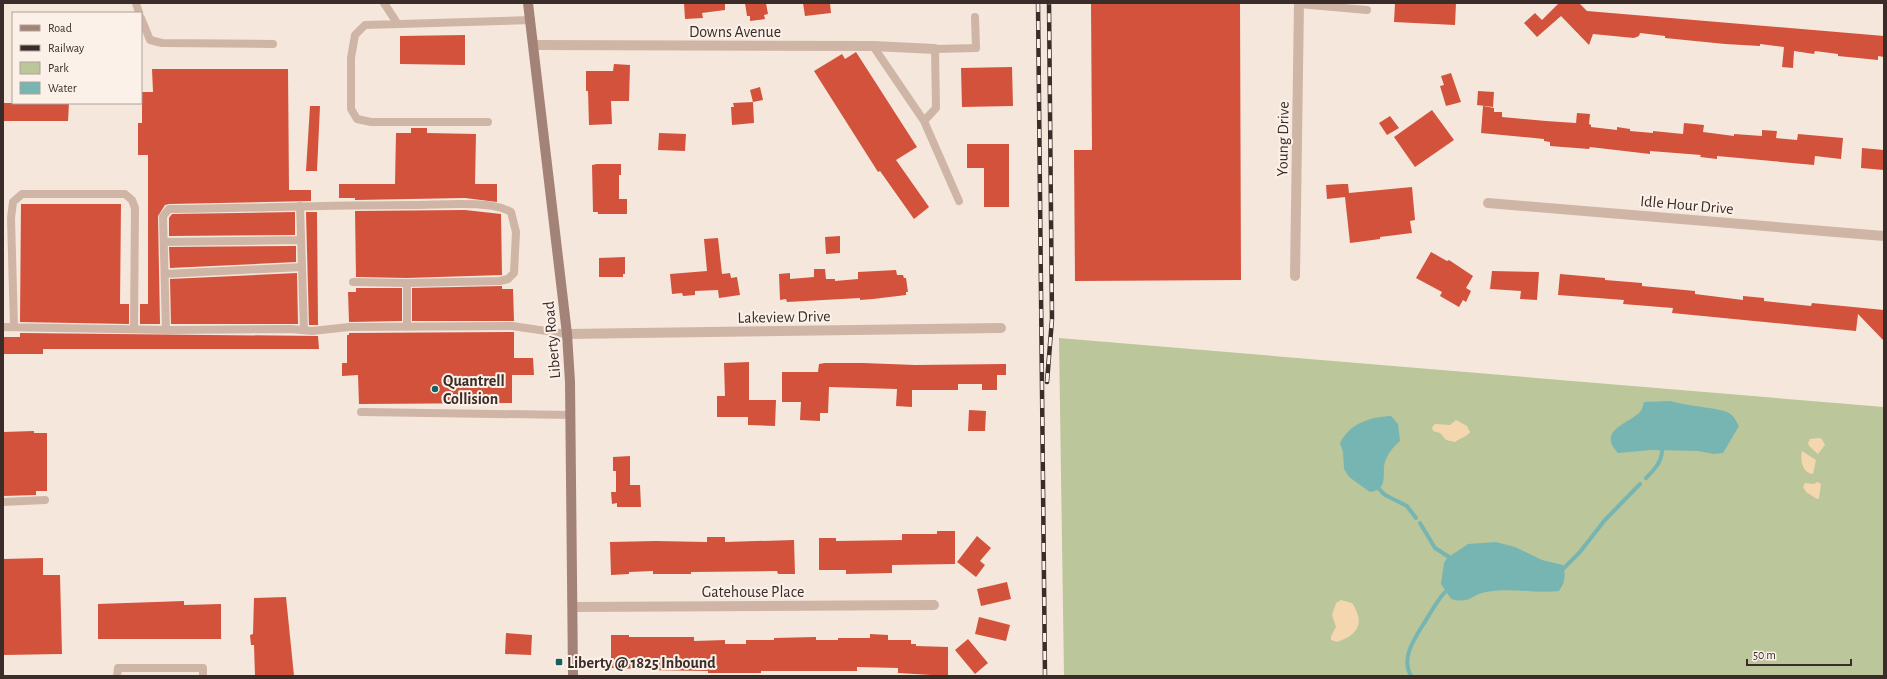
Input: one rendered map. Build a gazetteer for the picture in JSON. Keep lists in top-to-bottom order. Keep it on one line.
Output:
{"streets":{"main road":["Liberty Road"],"street":["Downs Avenue","Young Drive","Idle Hour Drive","Lakeview Drive","Gatehouse Place"]},"crossings":[["Downs Avenue","Liberty Road"],["Lakeview Drive","Liberty Road"],["Liberty Road","Gatehouse Place"]],"places":{"other":["Quantrell Collision"],"transit":["Liberty @ 1825 Inbound"]},"legend":["Road","Railway","Park","Water"],"scale_bar":"50 m"}
